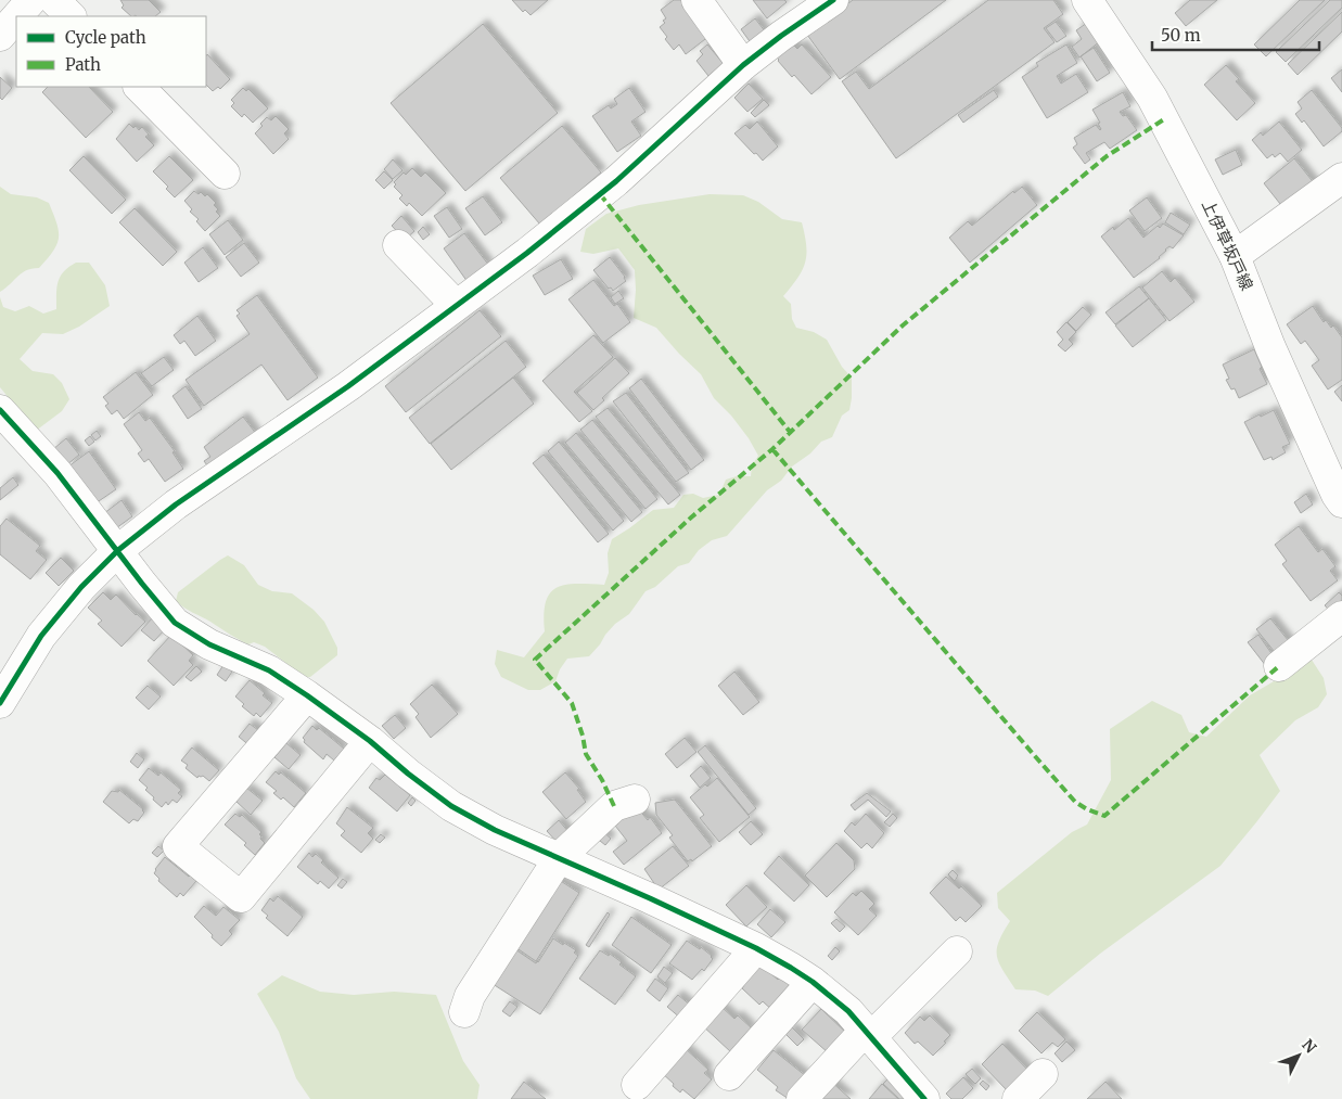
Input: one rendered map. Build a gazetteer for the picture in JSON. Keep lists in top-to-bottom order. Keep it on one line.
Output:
{"streets":{"street":["上伊草坂戸線"]},"legend":["Cycle path","Path"],"scale_bar":"50 m","north":"top right"}
